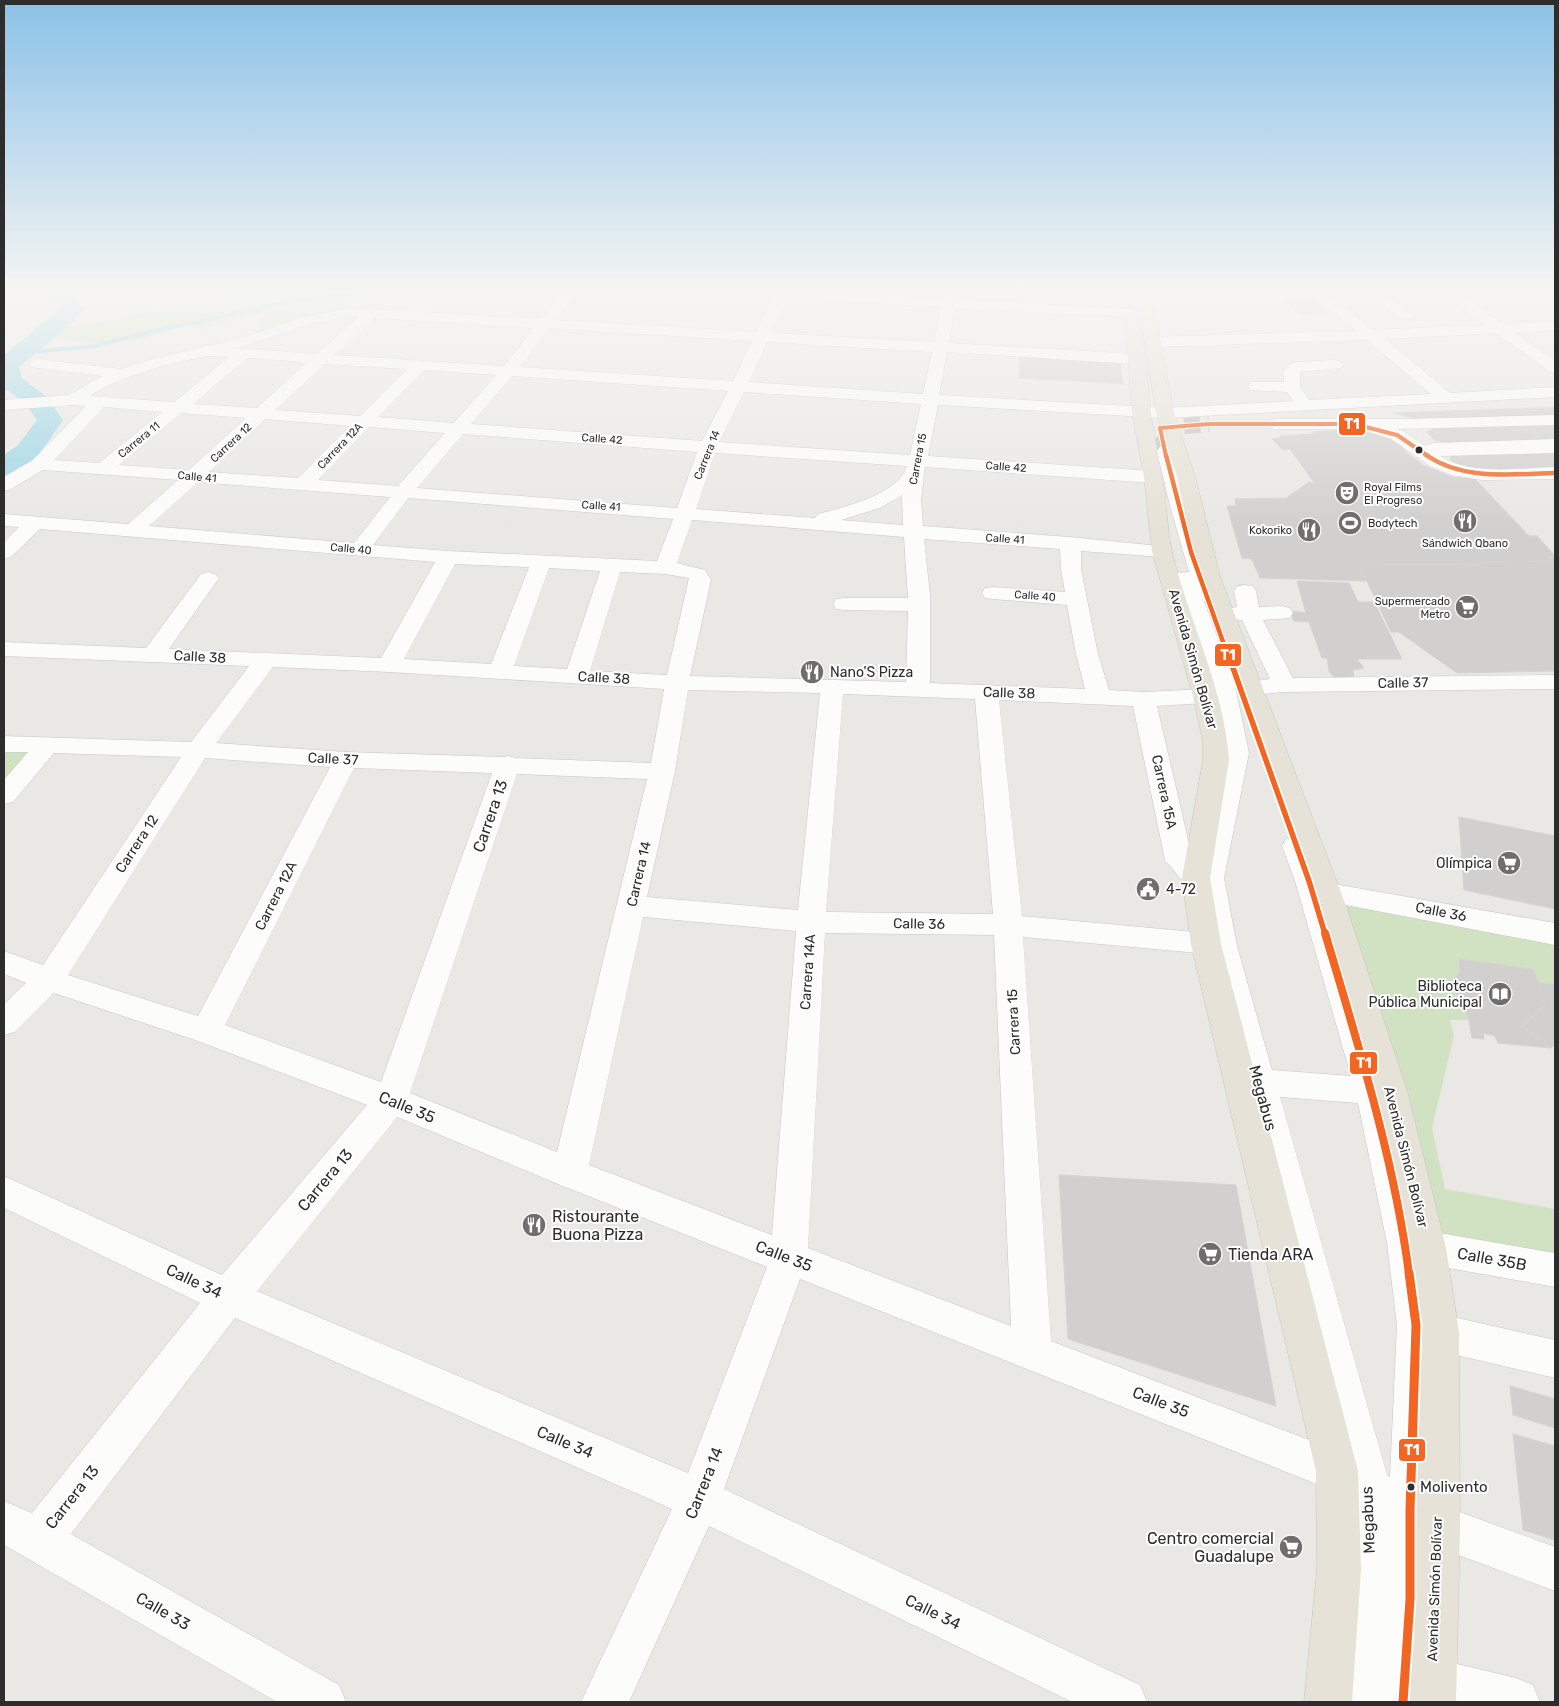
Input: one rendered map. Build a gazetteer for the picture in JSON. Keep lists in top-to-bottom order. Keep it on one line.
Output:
{"streets":{"main road":["Avenida Simón Bolívar"],"street":["Calle 42","Carrera 11","Carrera 12","Carrera 12A","Carrera 14","Carrera 15","Calle 41","Calle 40","Calle 38","Calle 37","Carrera 15A","Carrera 13","Calle 36","Carrera 14A","Megabus","Calle 35","Calle 35B","Calle 34","Calle 33"]},"crossings":[["Calle 42","Carrera 11"],["Calle 42","Carrera 12"],["Calle 42","Carrera 12A"],["Calle 42","Carrera 14"],["Calle 42","Carrera 15"],["Calle 42","Avenida Simón Bolívar"],["Carrera 11","Calle 41"],["Carrera 12","Calle 41"],["Carrera 12","Calle 40"],["Carrera 12","Calle 38"],["Carrera 12","Calle 37"],["Carrera 12","Calle 35"],["Carrera 12A","Calle 41"],["Carrera 12A","Calle 37"],["Carrera 12A","Calle 35"],["Carrera 14","Calle 41"],["Carrera 14","Calle 40"],["Carrera 14","Calle 38"],["Carrera 14","Calle 37"],["Carrera 14","Calle 36"],["Carrera 14","Carrera 14A"],["Carrera 14","Calle 35"],["Carrera 14","Calle 34"],["Carrera 15","Calle 41"],["Carrera 15","Calle 38"],["Carrera 15","Calle 36"],["Carrera 15","Calle 35"],["Calle 41","Avenida Simón Bolívar"],["Calle 38","Avenida Simón Bolívar"],["Calle 38","Carrera 15A"],["Calle 38","Carrera 14A"],["Avenida Simón Bolívar","Calle 37"],["Avenida Simón Bolívar","Carrera 15A"],["Avenida Simón Bolívar","Calle 36"],["Avenida Simón Bolívar","Megabus"],["Avenida Simón Bolívar","Calle 35"],["Avenida Simón Bolívar","Calle 35B"],["Calle 37","Carrera 13"],["Carrera 13","Calle 35"],["Carrera 13","Calle 34"],["Carrera 13","Calle 33"],["Calle 36","Carrera 14A"],["Carrera 14A","Calle 35"],["Megabus","Calle 35"]],"places":{"theatre":["Royal Films El Progreso"],"restaurant":["Sándwich Qbano","Kokoriko","Nano'S Pizza","Ristourante Buona Pizza"],"sports":["Bodytech"],"supermarket":["Supermercado Metro","Olímpica","Tienda ARA","Centro comercial Guadalupe"],"public building":["4-72"],"library":["Biblioteca Pública Municipal"],"other":["Molivento"]},"lines":["transit line T1"]}
